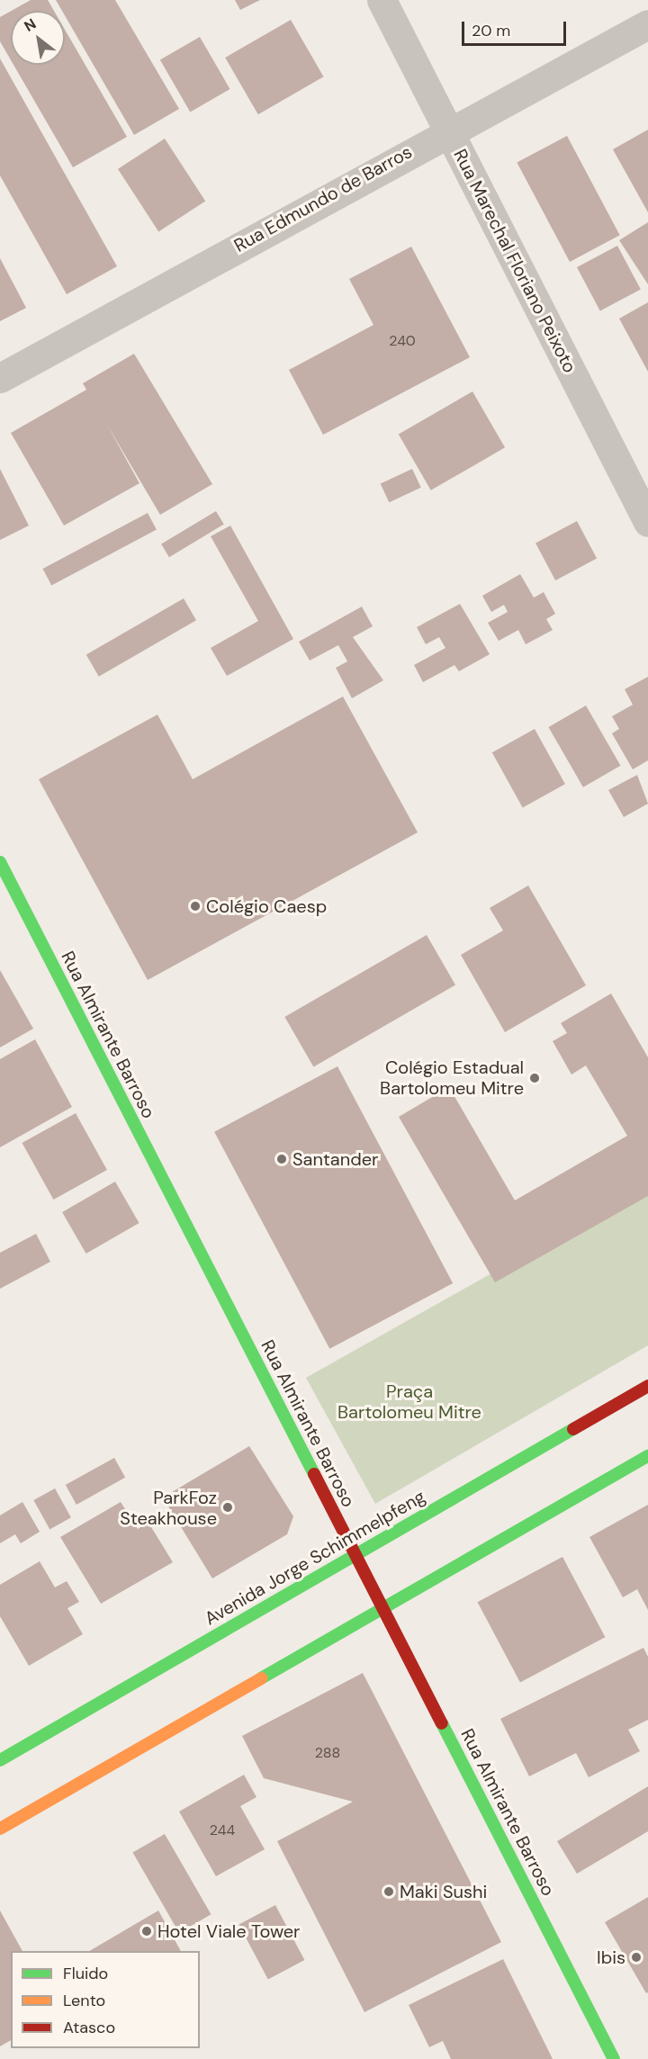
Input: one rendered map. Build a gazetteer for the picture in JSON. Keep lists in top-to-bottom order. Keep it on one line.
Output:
{"streets":{"main road":["Rua Almirante Barroso","Avenida Jorge Schimmelpfeng"],"street":["Rua Edmundo de Barros","Rua Marechal Floriano Peixoto"]},"crossings":[["Rua Edmundo de Barros","Rua Marechal Floriano Peixoto"],["Rua Almirante Barroso","Avenida Jorge Schimmelpfeng"]],"parks":["Praça Bartolomeu Mitre"],"places":["Colégio Caesp","Colégio Estadual Bartolomeu Mitre","Santander","ParkFoz Steakhouse","Maki Sushi","Hotel Viale Tower","Ibis"],"house_numbers":["240","288","244"],"legend":["Fluido","Lento","Atasco"],"scale_bar":"20 m","north":"top left"}
